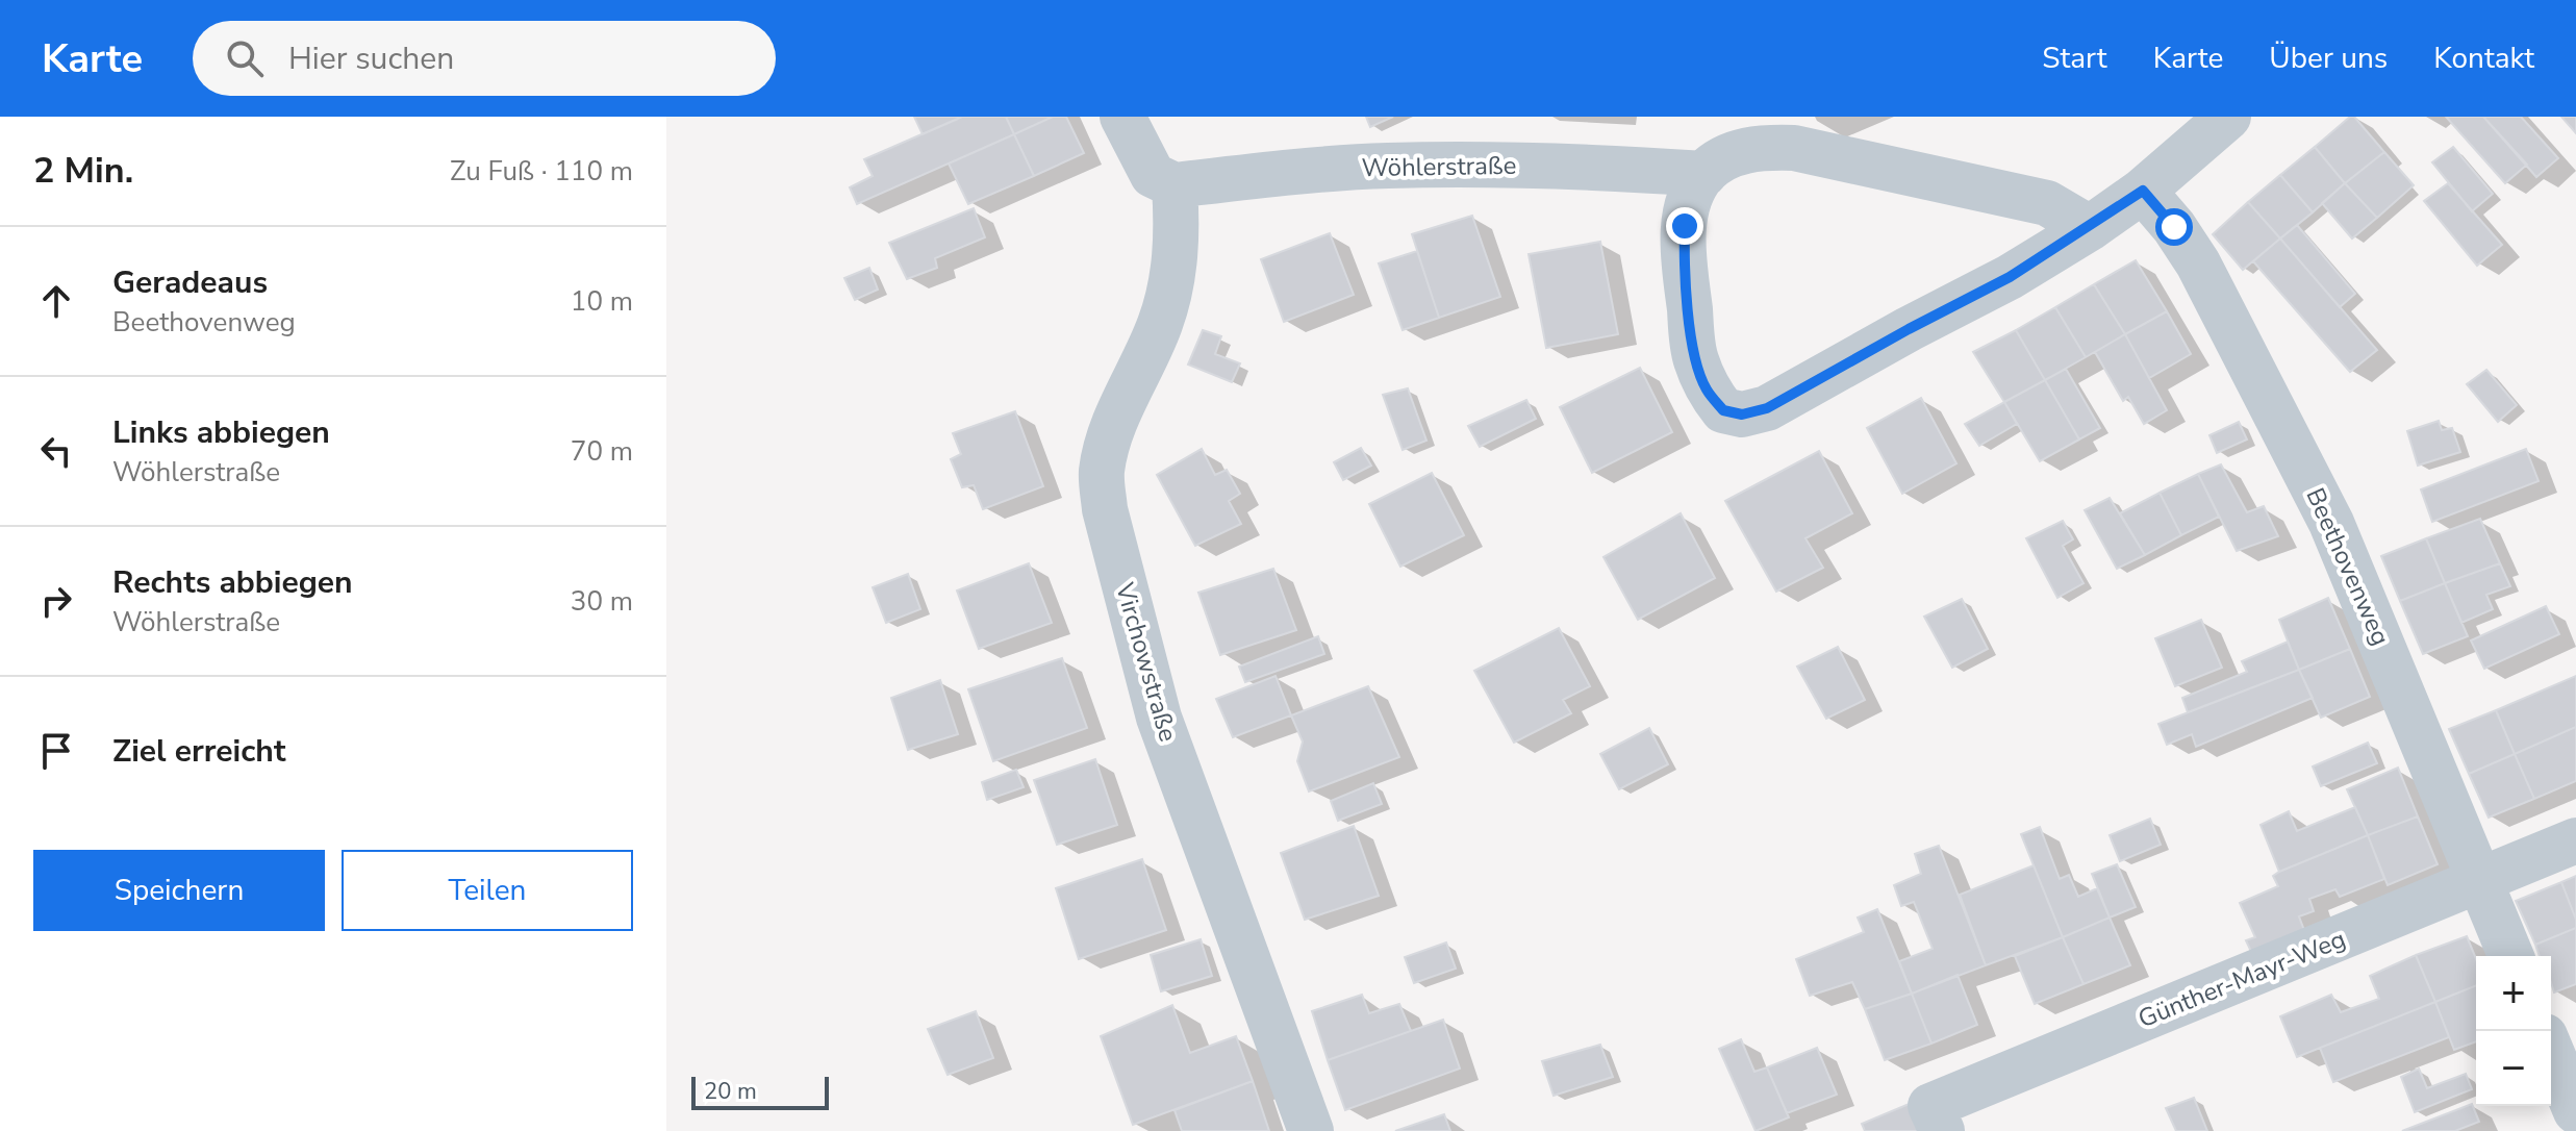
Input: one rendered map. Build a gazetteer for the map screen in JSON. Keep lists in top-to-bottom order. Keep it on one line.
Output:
{"streets":{"street":["Wöhlerstraße","Beethovenweg","Virchowstraße","Günther-Mayr-Weg"]},"crossings":[["Wöhlerstraße","Virchowstraße"],["Beethovenweg","Günther-Mayr-Weg"]],"scale_bar":"20 m","page":{"header":"Karte","search":"Hier suchen","nav":["Start","Karte","Über uns","Kontakt"],"heading":["2 Min.","Zu Fuß · 110 m"],"list":[["Geradeaus","Beethovenweg","10 m"],["Links abbiegen","Wöhlerstraße","70 m"],["Rechts abbiegen","Wöhlerstraße","30 m"],"Ziel erreicht"],"buttons":["Speichern","Teilen"],"map_buttons":["+","−"],"scale":"20 m"}}
